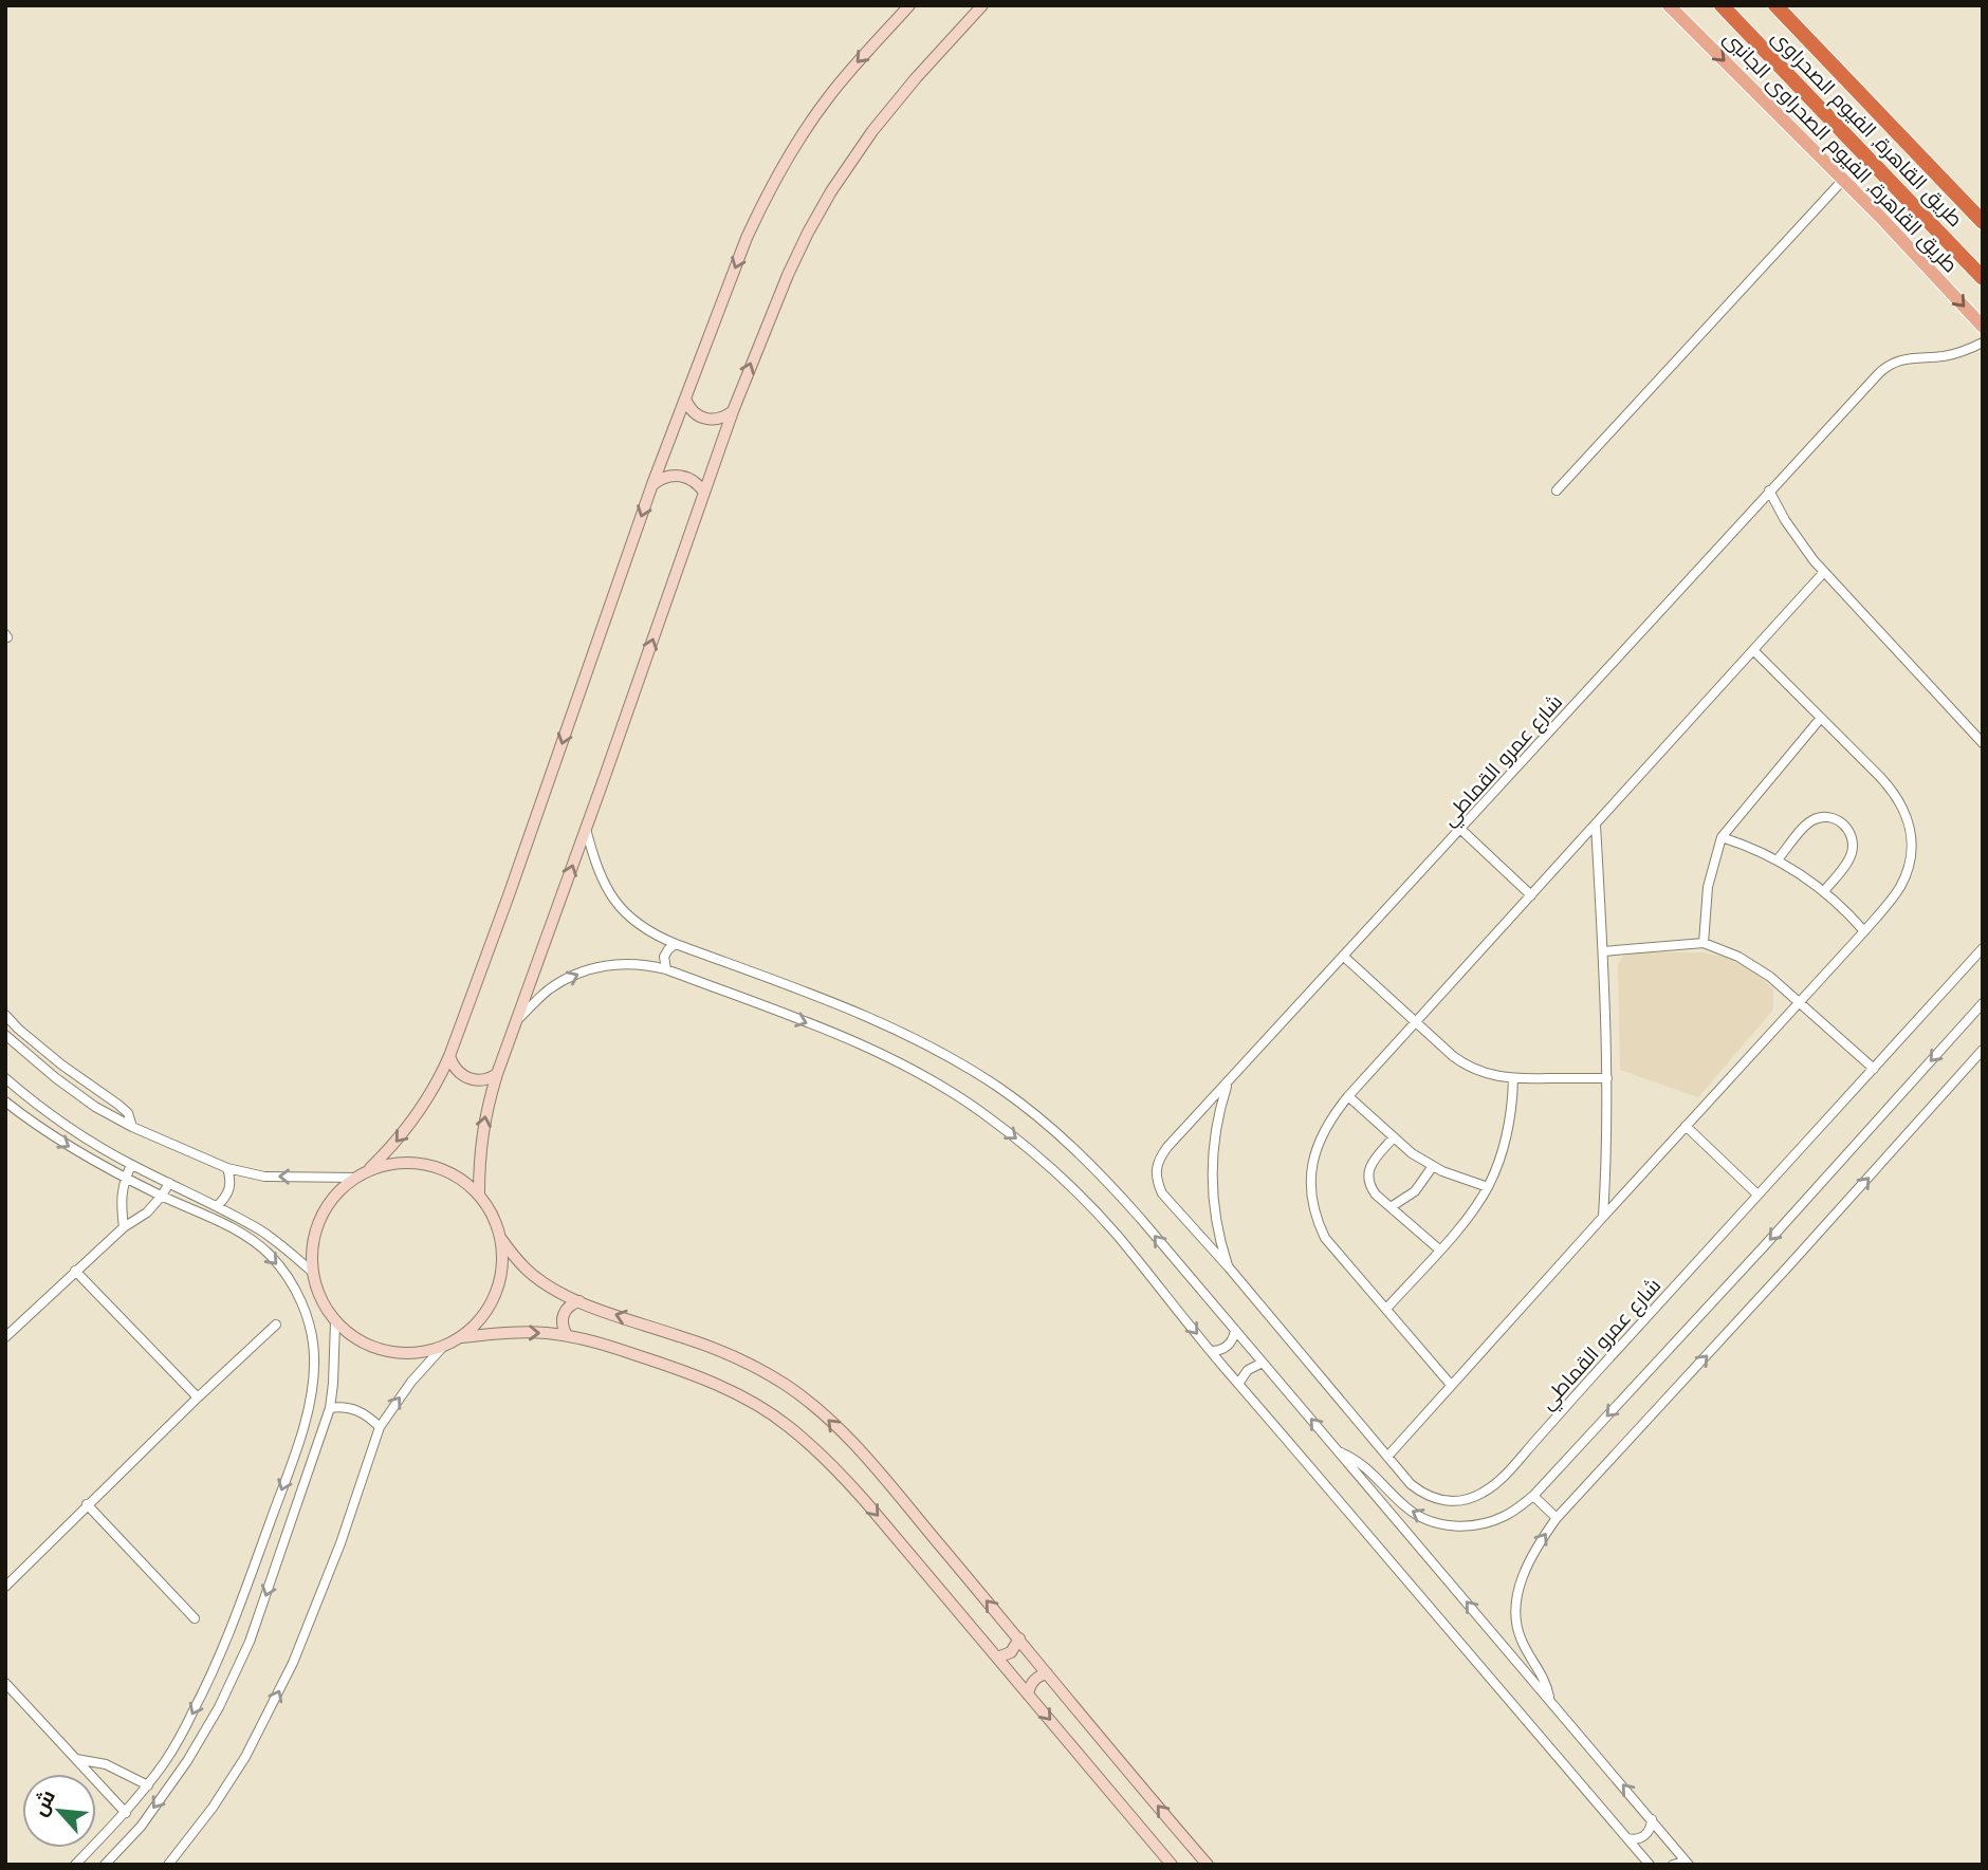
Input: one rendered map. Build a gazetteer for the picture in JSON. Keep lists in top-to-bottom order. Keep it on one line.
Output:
{"streets":{"highway":["طريق القاهرة, الفيوم الصحراوى"],"main road":["طريق القاهرة, الفيوم الصحراوى الجانبى"],"street":["شارع عمرو القماطي"]},"one_way":["طريق القاهرة, الفيوم الصحراوى الجانبى"],"north":"top left"}
